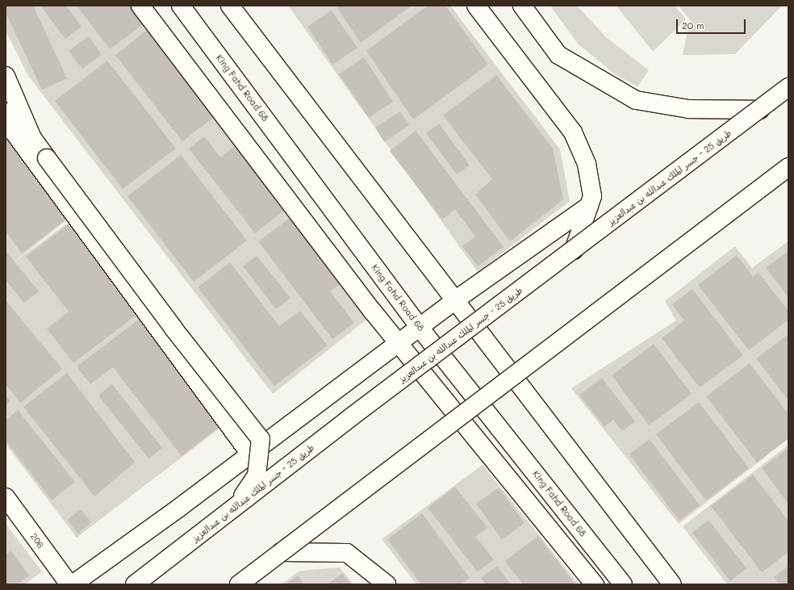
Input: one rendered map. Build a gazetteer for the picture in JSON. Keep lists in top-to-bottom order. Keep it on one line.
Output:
{"streets":{"main road":["King Fahd Road 68","طريق 25 - جسر الملك عبدالله بن عبدالعزيز","206"]},"scale_bar":"20 m"}
